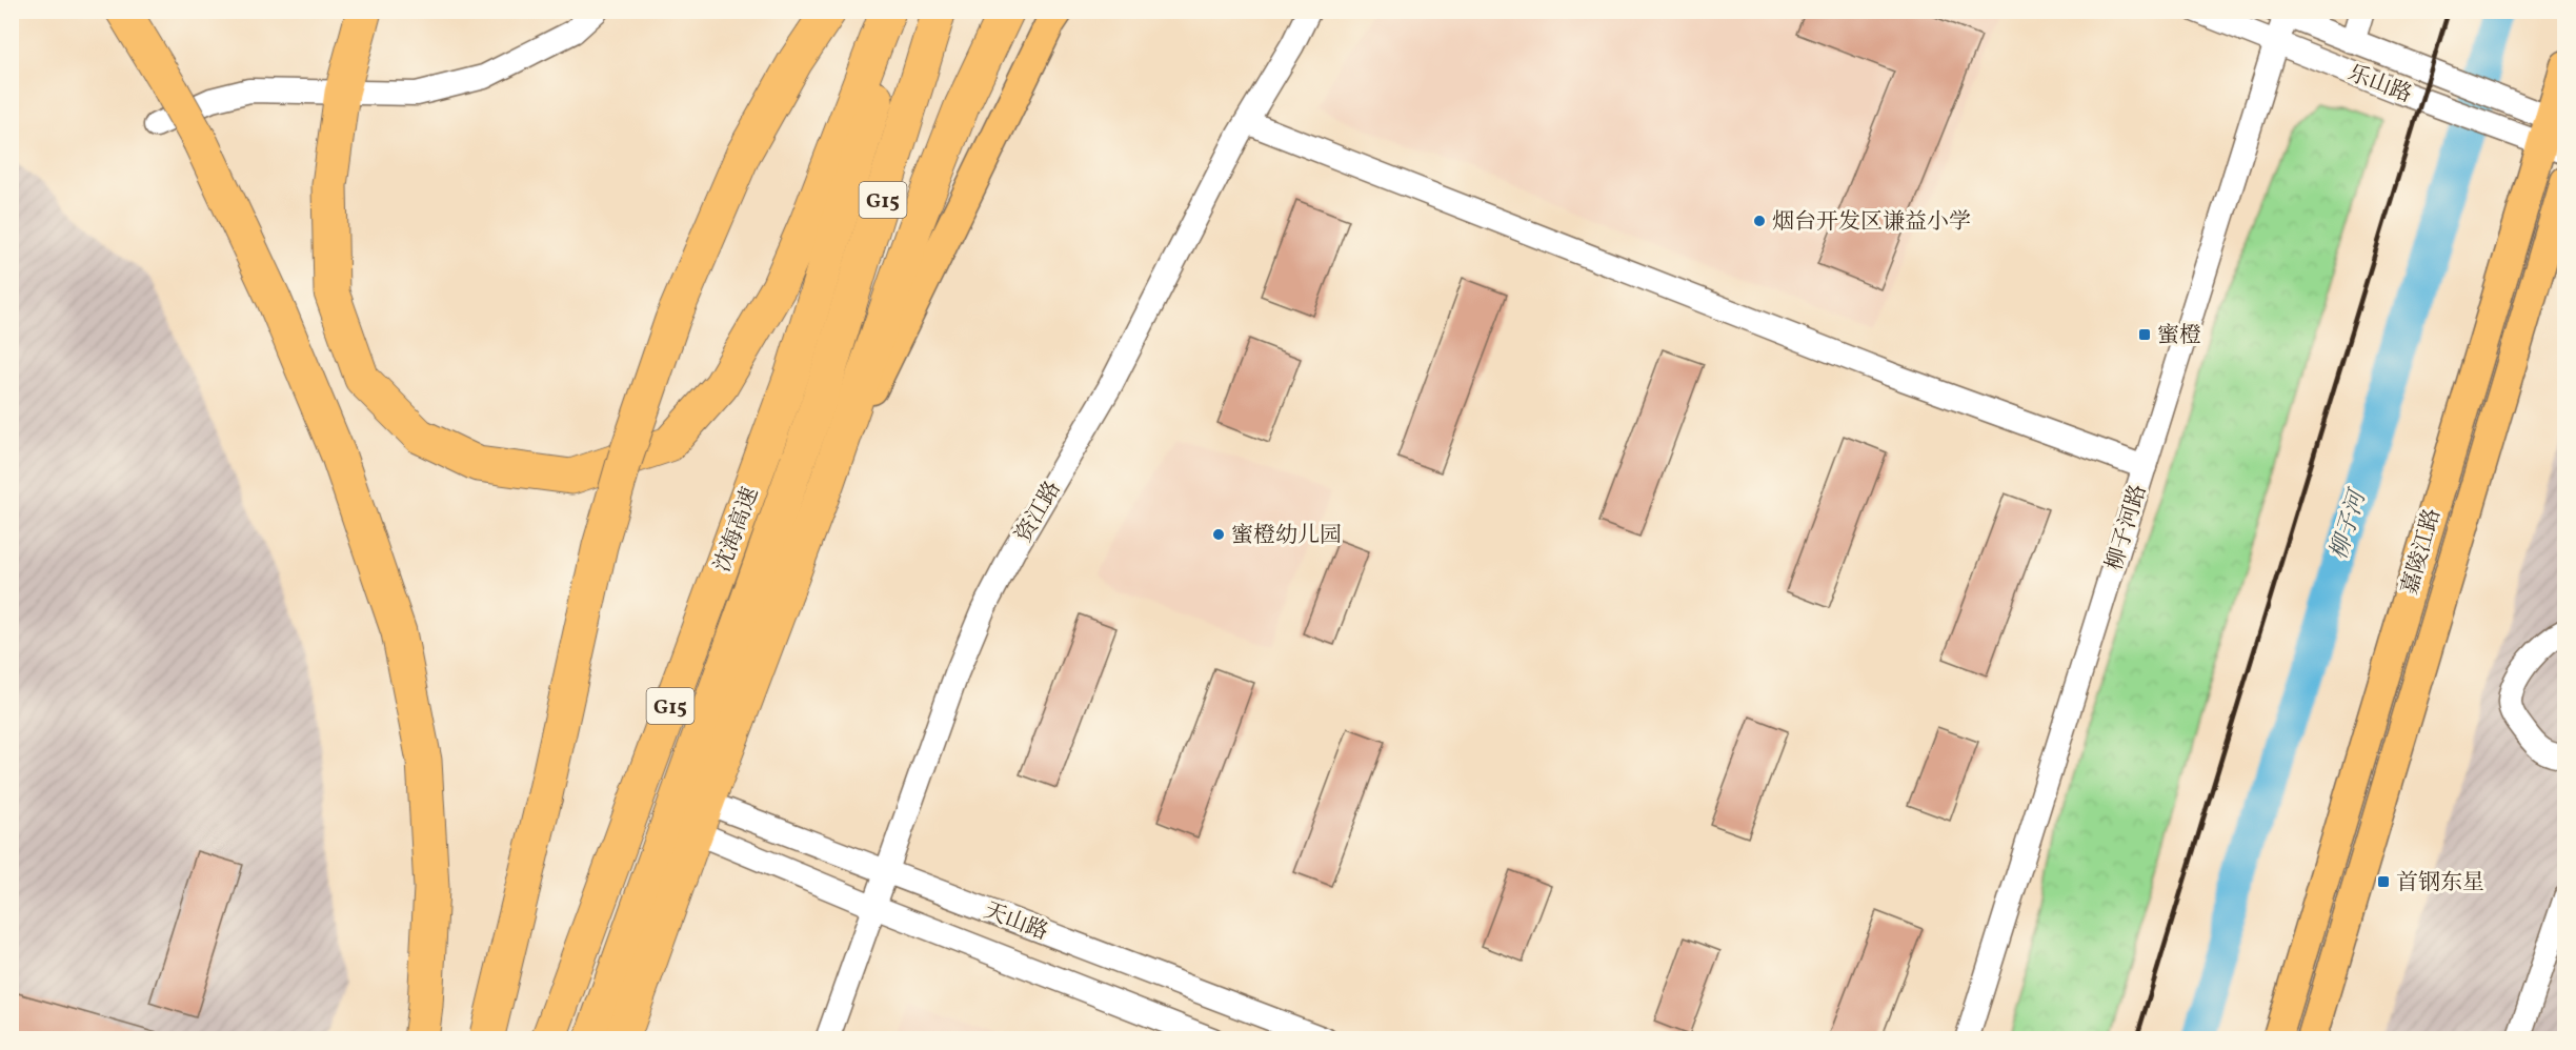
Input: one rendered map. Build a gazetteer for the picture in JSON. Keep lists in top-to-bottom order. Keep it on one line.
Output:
{"streets":{"highway":["G15","沈海高速"],"main road":["嘉陵江路"],"street":["乐山路","资江路","柳子河路","天山路"]},"crossings":[["乐山路","柳子河路"],["乐山路","嘉陵江路"],["资江路","天山路"]],"water":["柳子河"],"places":{"other":["烟台开发区谦益小学","蜜橙幼儿园"],"transit":["蜜橙","首钢东星"]}}
